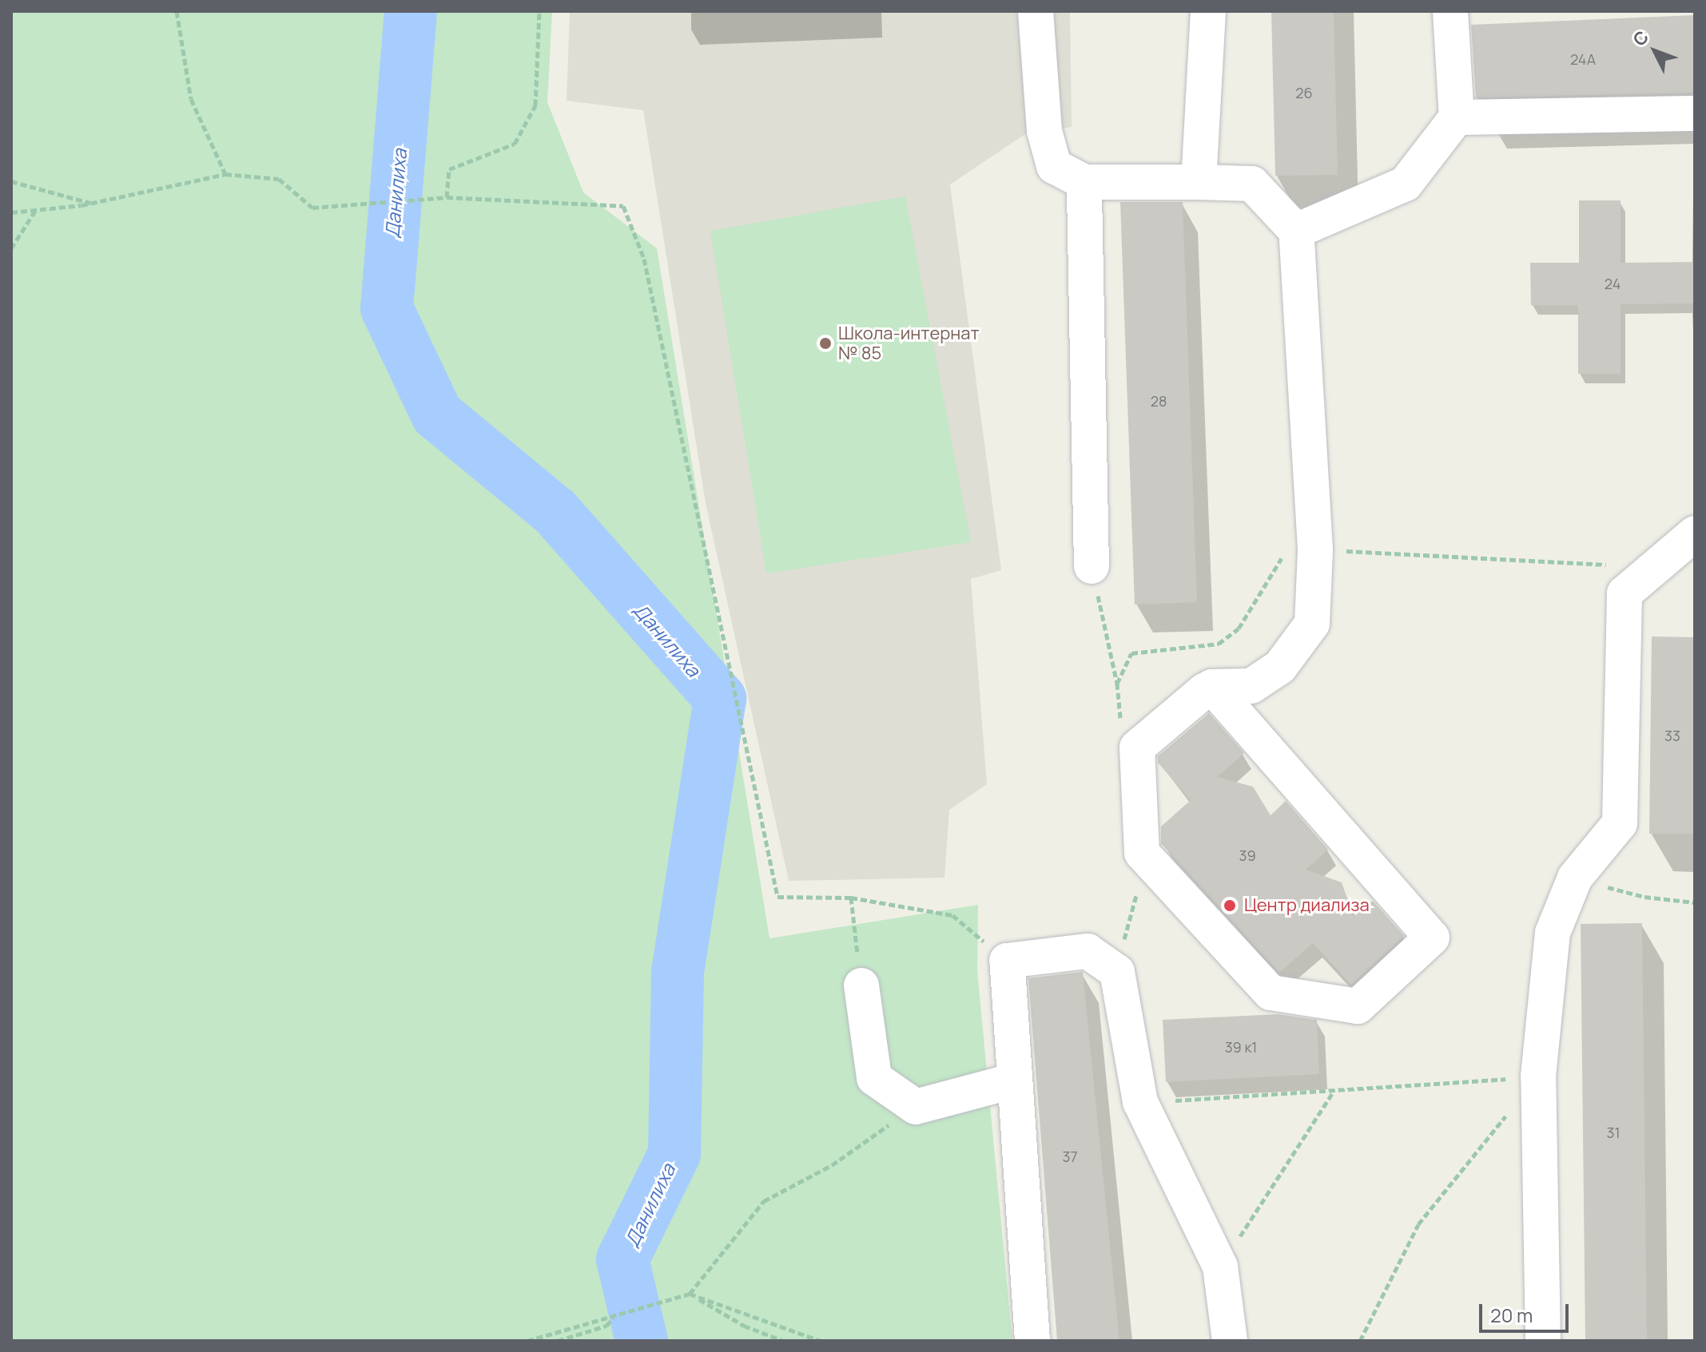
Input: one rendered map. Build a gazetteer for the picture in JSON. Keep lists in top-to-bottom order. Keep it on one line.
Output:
{"water":["Данилиха"],"places":["Школа-интернат № 85","Центр диализа"],"house_numbers":["24А","26","24","28","33","39","39 к1","31","37"],"scale_bar":"20 m","north":"top left"}
